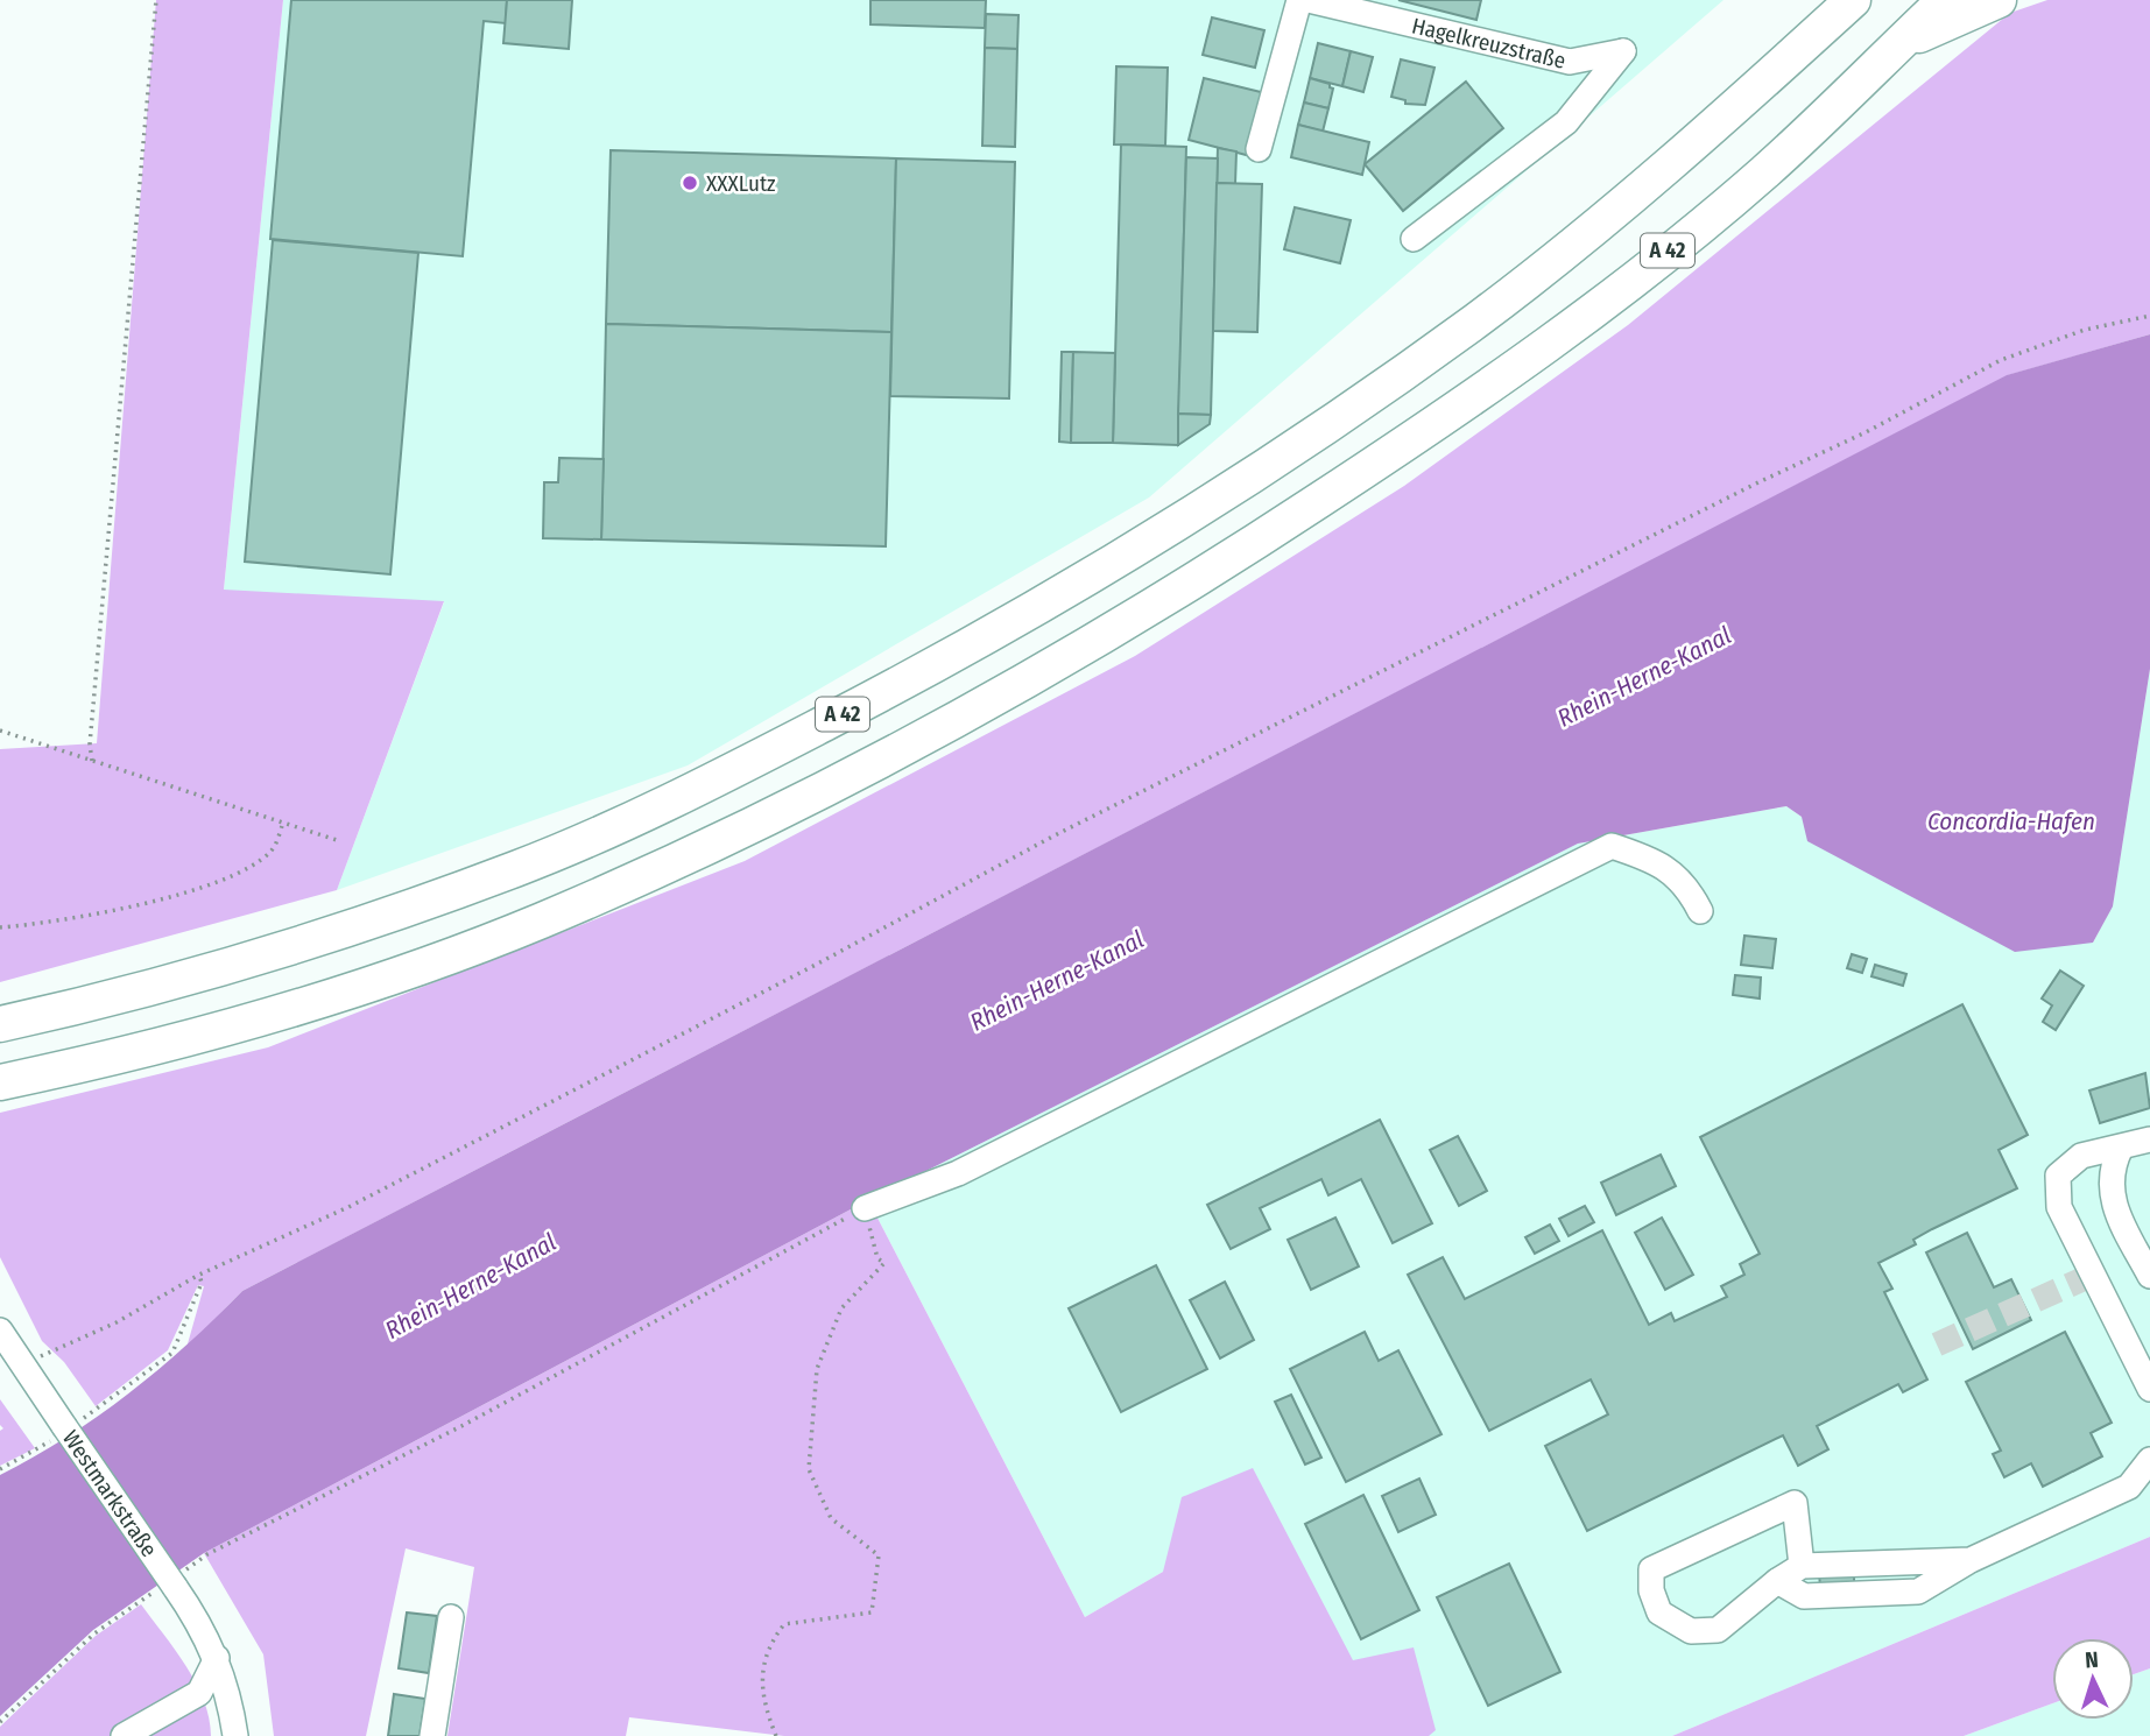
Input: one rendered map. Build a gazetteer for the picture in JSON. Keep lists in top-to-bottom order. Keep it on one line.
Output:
{"streets":{"highway":["A 42"],"street":["Hagelkreuzstraße","Westmarkstraße"]},"water":["Rhein-Herne-Kanal","Concordia-Hafen"],"places":["XXXLutz"],"north":"top"}
